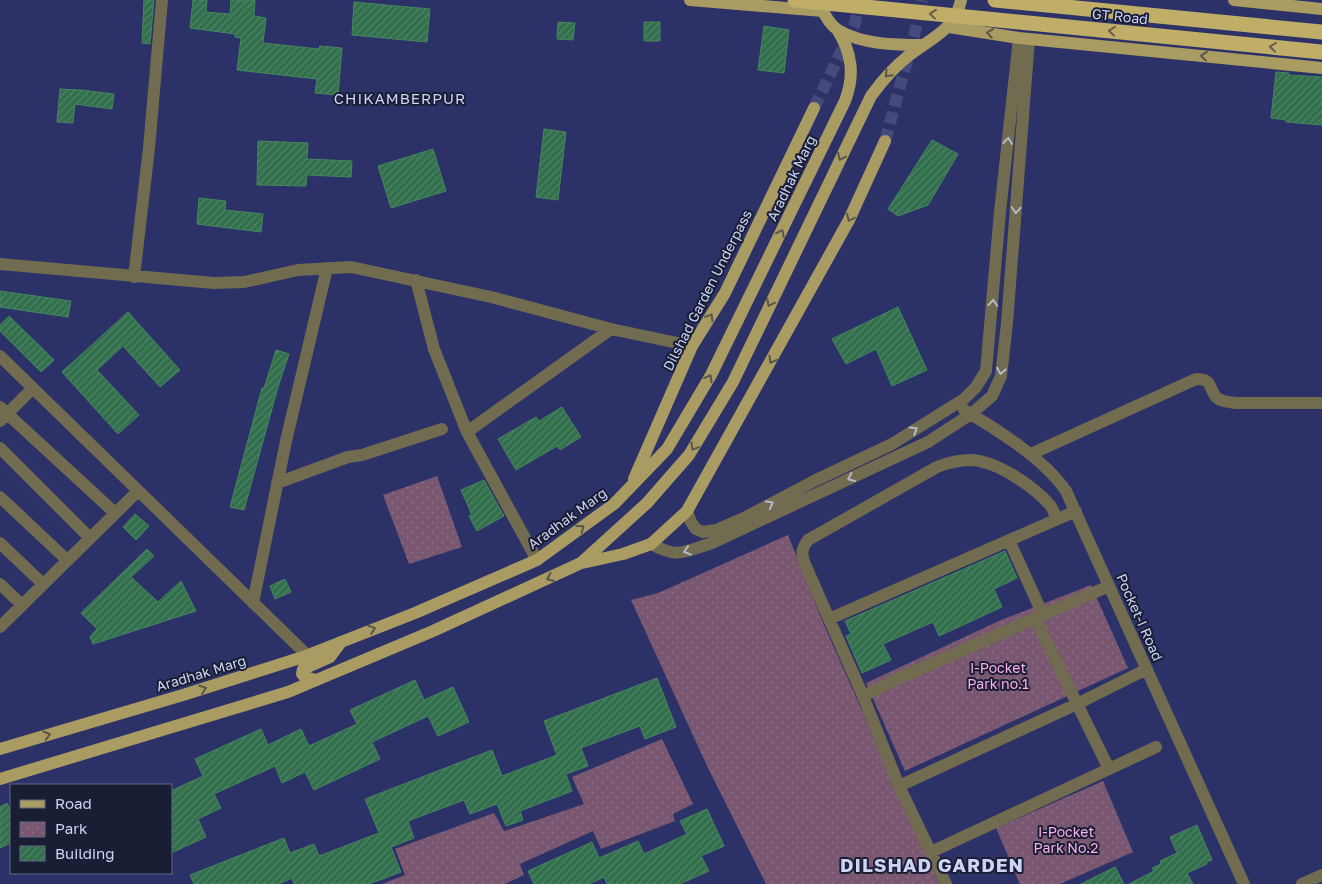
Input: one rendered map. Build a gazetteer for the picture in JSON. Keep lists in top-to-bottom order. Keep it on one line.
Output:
{"streets":{"highway":["GT Road"],"main road":["Aradhak Marg","Dilshad Garden Underpass"],"street":["Pocket-I Road"]},"crossings":[["Aradhak Marg","Dilshad Garden Underpass"]],"districts":["CHIKAMBERPUR","DILSHAD GARDEN"],"parks":["I-Pocket Park no.1","I-Pocket Park No.2"],"legend":["Road","Park","Building"]}
